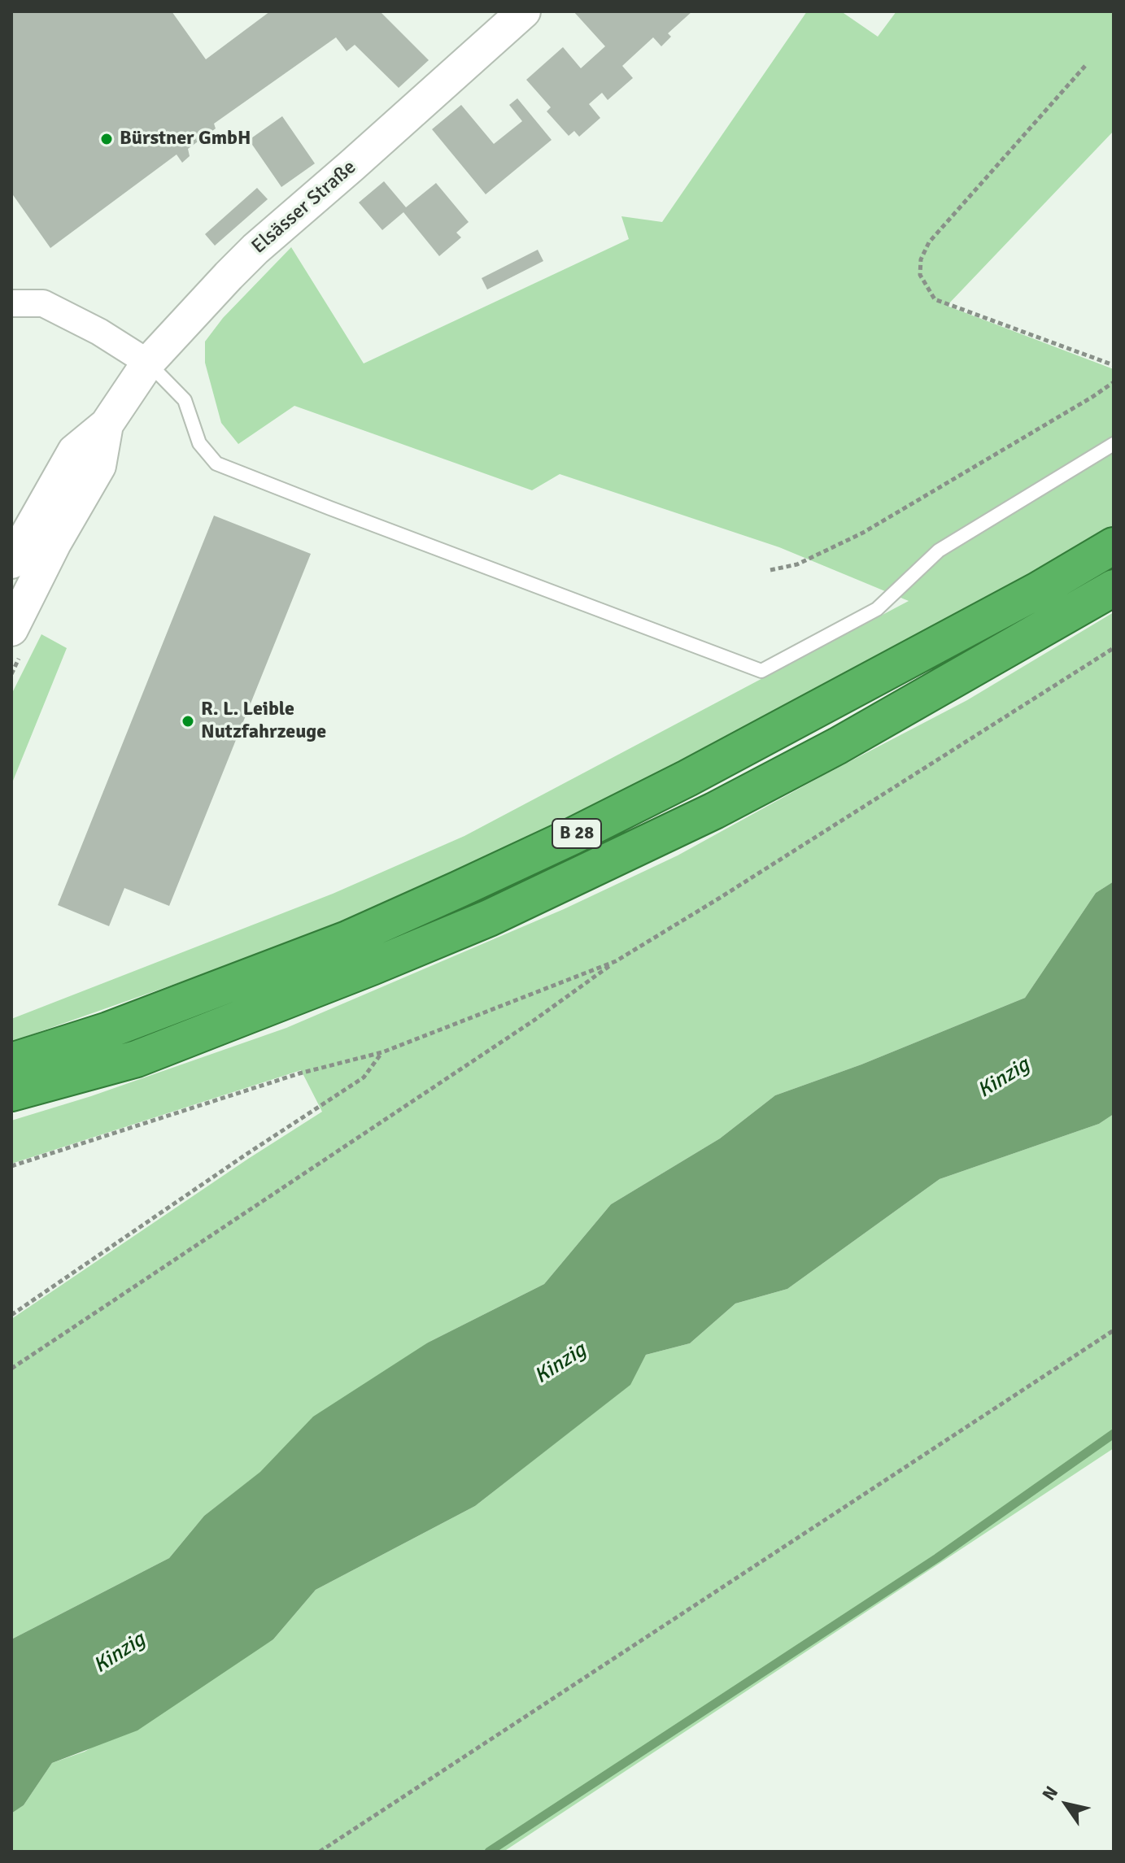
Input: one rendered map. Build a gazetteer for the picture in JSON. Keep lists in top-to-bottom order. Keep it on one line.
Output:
{"streets":{"highway":["B 28"],"street":["Elsässer Straße"]},"water":["Kinzig"],"places":["Bürstner GmbH","R. L. Leible Nutzfahrzeuge"],"north":"top left"}
